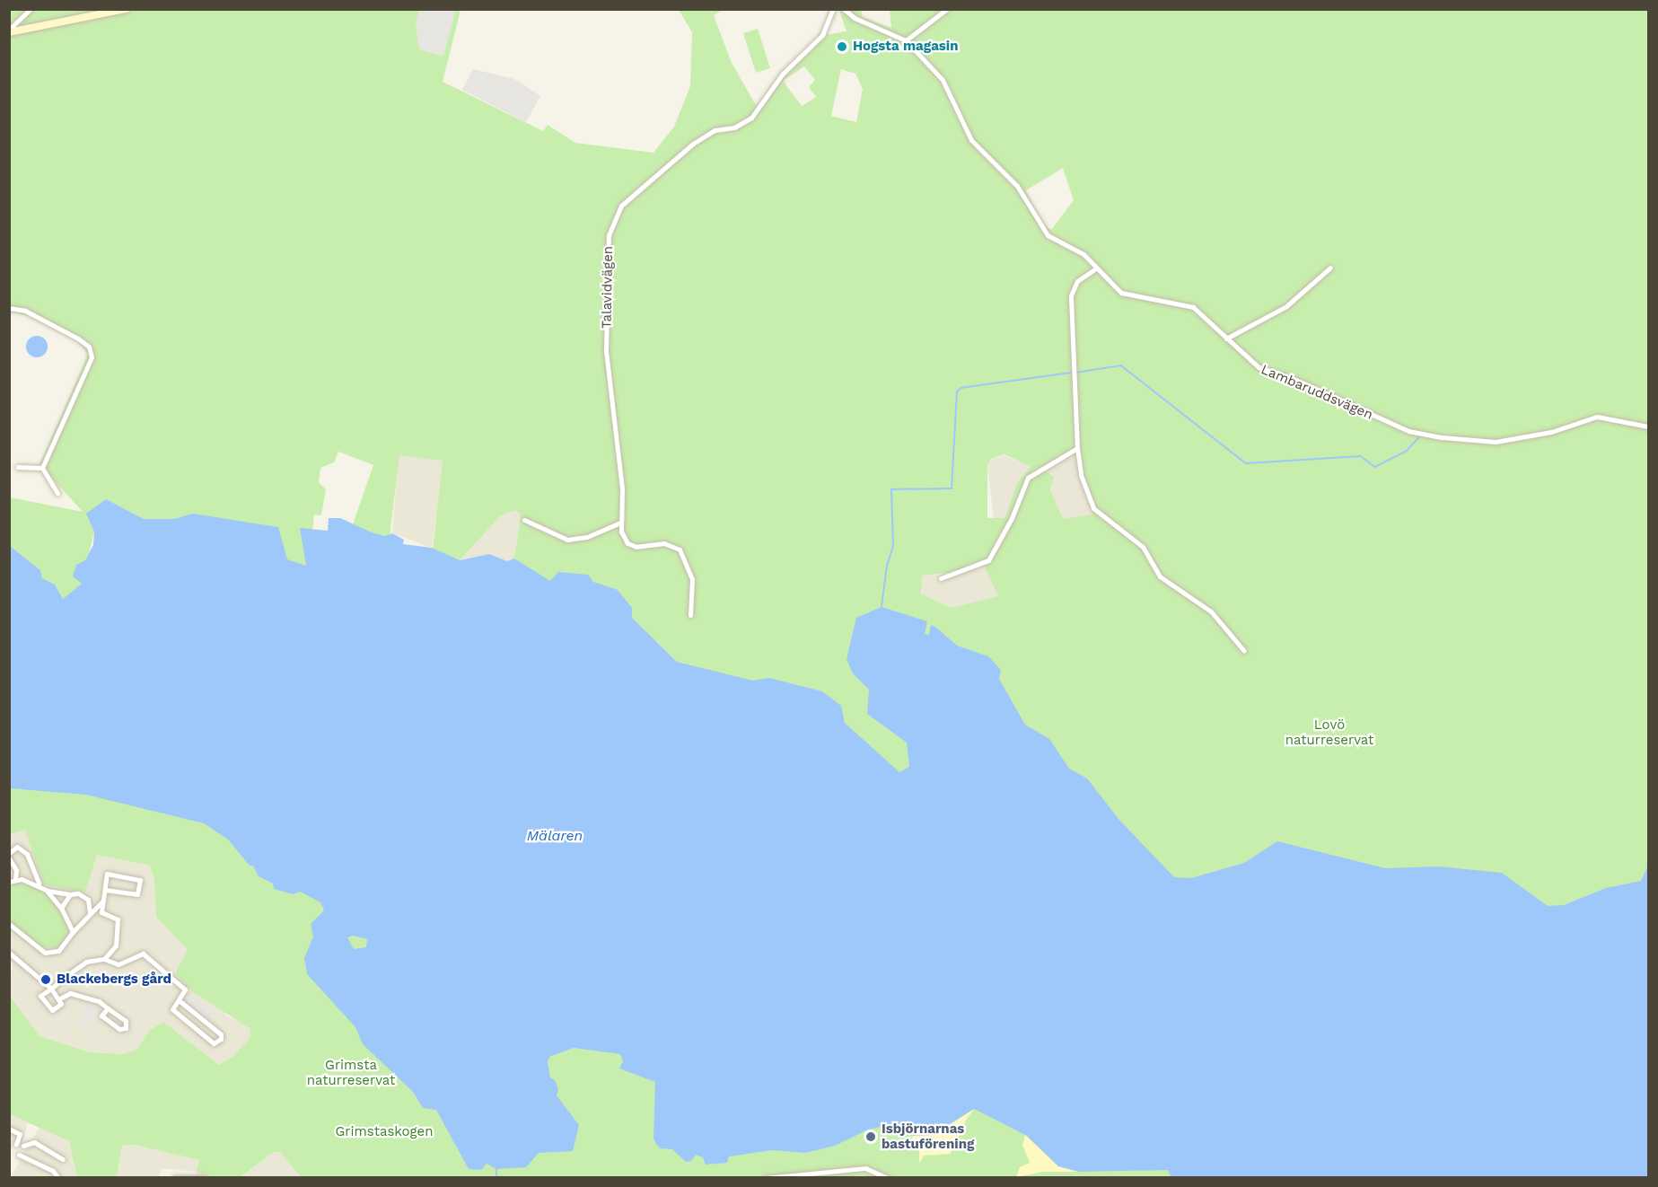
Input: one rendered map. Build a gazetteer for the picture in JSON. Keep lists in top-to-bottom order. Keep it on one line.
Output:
{"streets":{"street":["Talavidvägen","Lambaruddsvägen"]},"water":["Mälaren"],"parks":["Lovö naturreservat","Grimsta naturreservat","Grimstaskogen"],"places":["Hogsta magasin","Blackebergs gård","Isbjörnarnas bastuförening"]}
